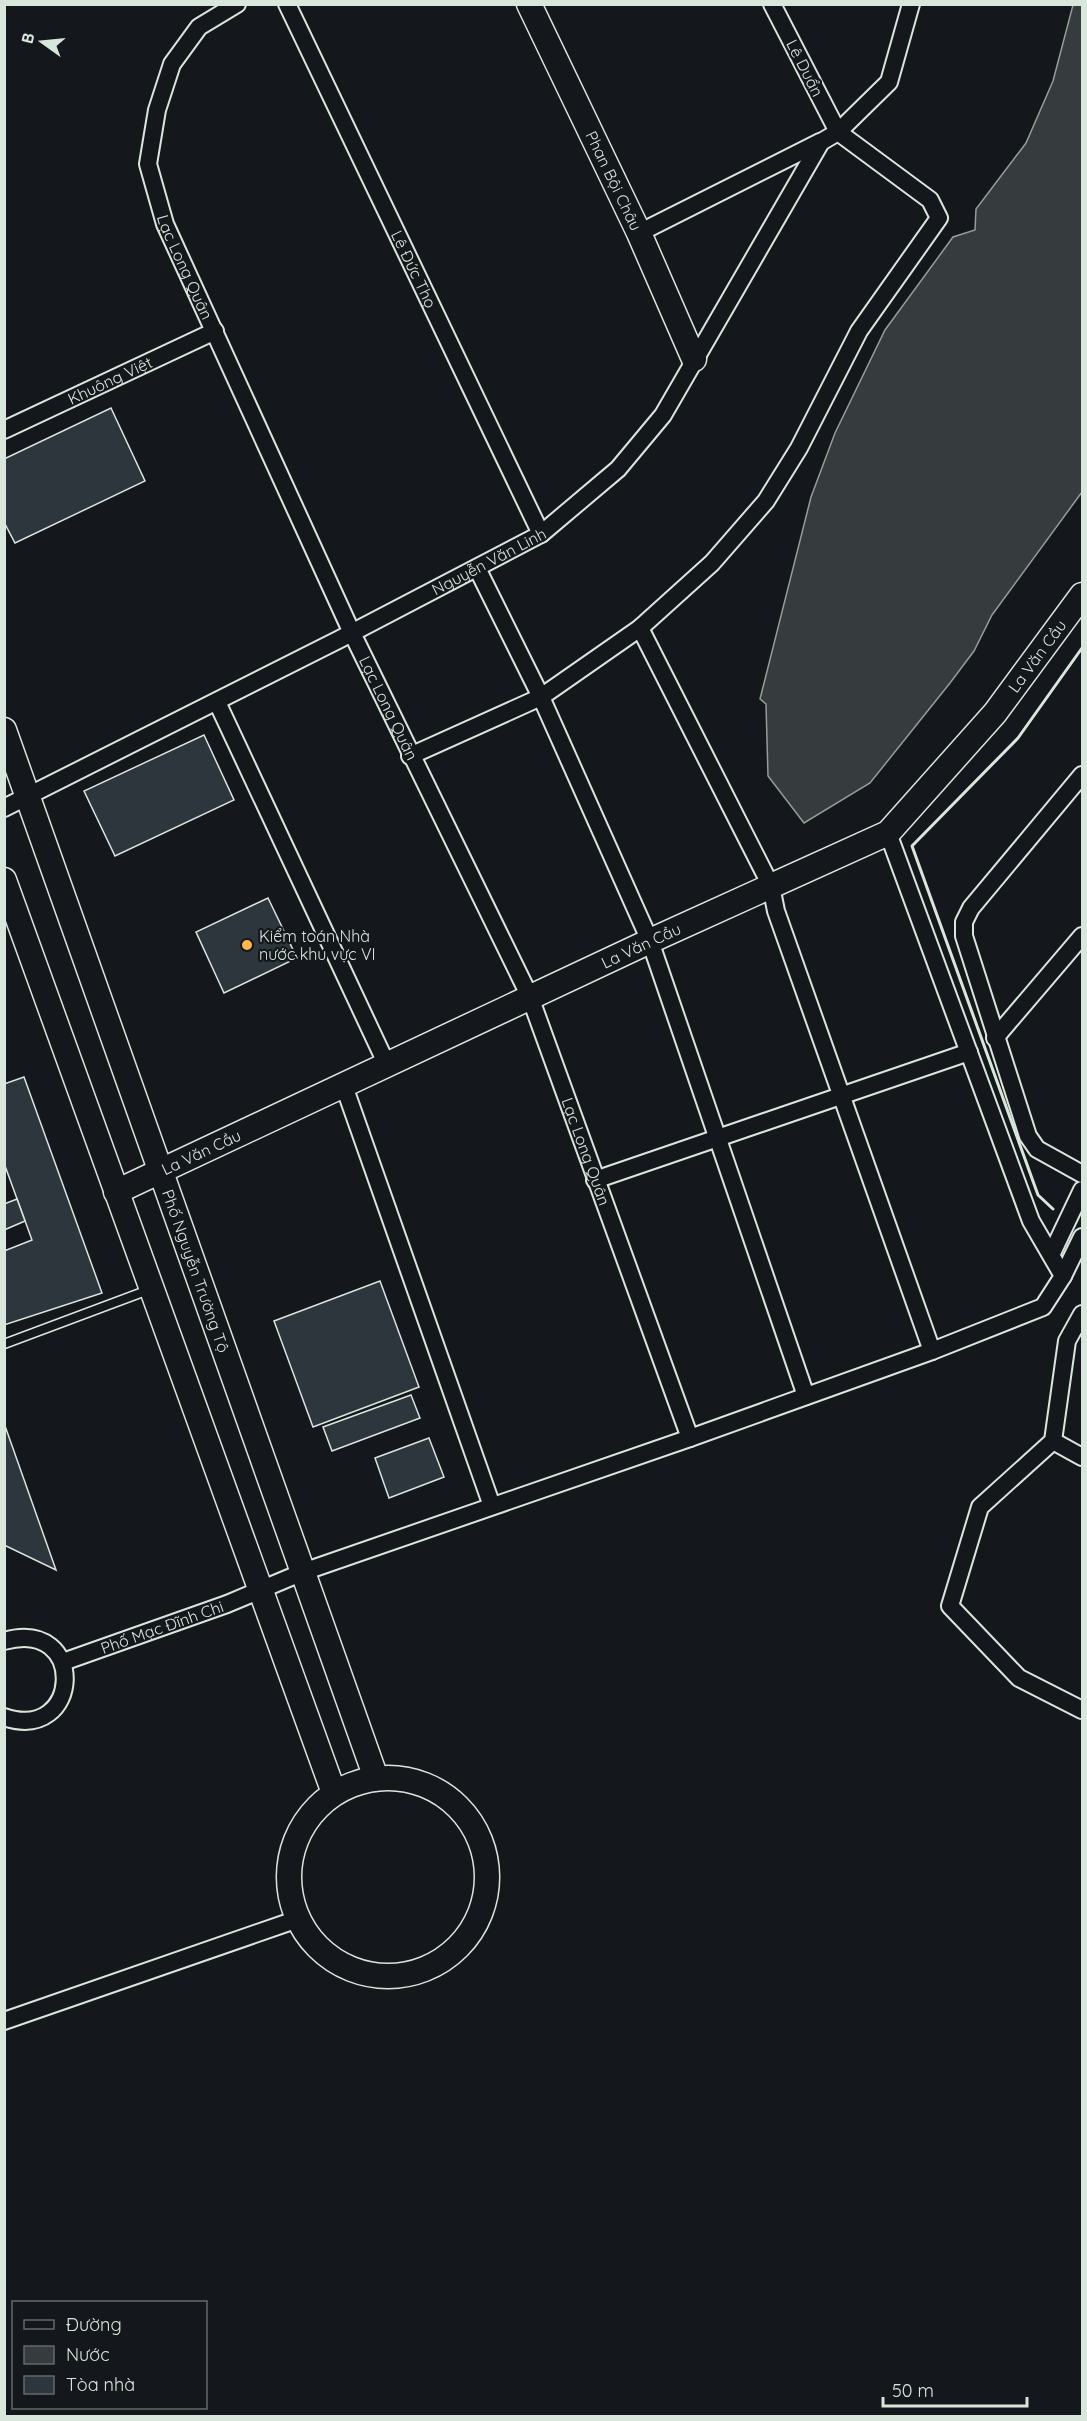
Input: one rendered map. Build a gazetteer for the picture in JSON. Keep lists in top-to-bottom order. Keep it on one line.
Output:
{"streets":{"street":["Lê Duẩn","Phan Bội Châu","Lạc Long Quân","Lê Đức Thọ","Khuông Việt","Nguyễn Văn Linh","La Văn Cầu","Phố Nguyễn Trường Tộ","Phố Mạc Đĩnh Chi"]},"crossings":[["Lê Duẩn","Nguyễn Văn Linh"],["Phan Bội Châu","Nguyễn Văn Linh"],["Lạc Long Quân","Khuông Việt"],["Lạc Long Quân","Nguyễn Văn Linh"],["Lạc Long Quân","La Văn Cầu"],["Lạc Long Quân","Phố Mạc Đĩnh Chi"],["Lê Đức Thọ","Nguyễn Văn Linh"],["Nguyễn Văn Linh","Phố Nguyễn Trường Tộ"],["La Văn Cầu","Phố Nguyễn Trường Tộ"],["Phố Nguyễn Trường Tộ","Phố Mạc Đĩnh Chi"]],"places":["Kiểm toán Nhà nước khu vực VI"],"legend":["Đường","Nước","Tòa nhà"],"scale_bar":"50 m","north":"left"}
